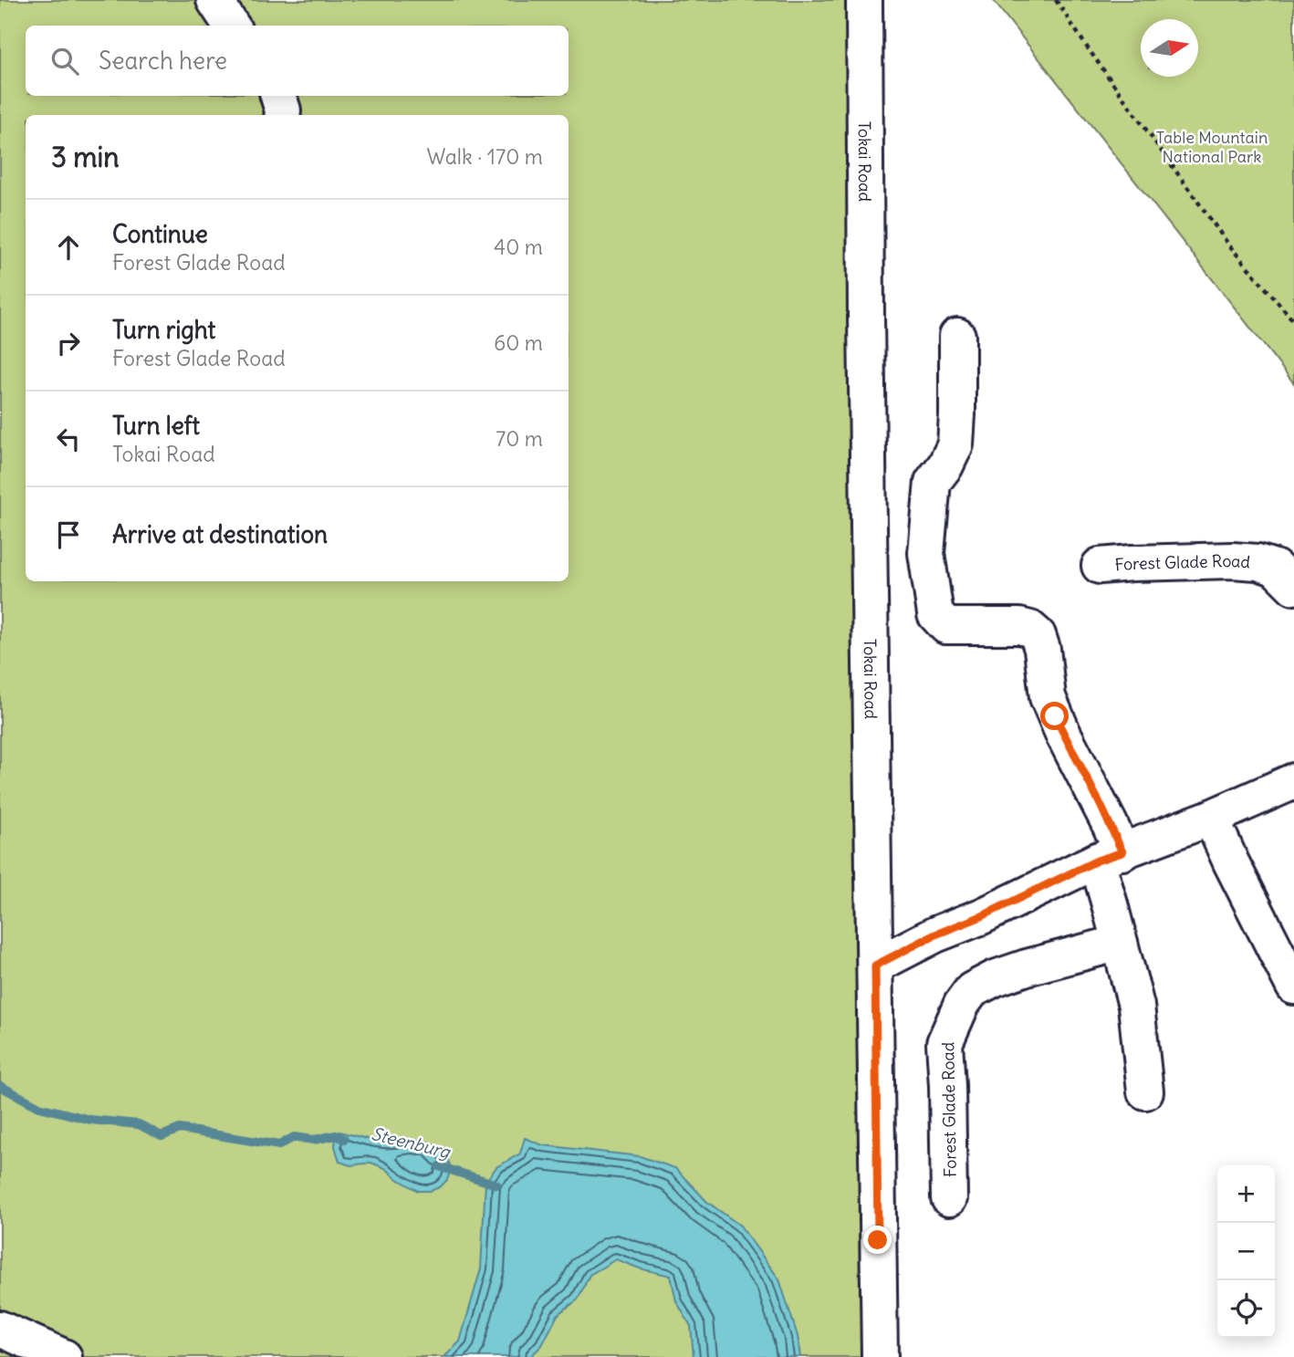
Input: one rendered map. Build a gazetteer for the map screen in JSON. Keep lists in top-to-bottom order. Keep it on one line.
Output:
{"streets":{"street":["Tokai Road","Forest Glade Road"]},"water":["Steenburg"],"parks":["Table Mountain National Park"],"north":"right","page":{"search":"Search here","heading":["3 min","Walk · 170 m"],"list":[["Continue","Forest Glade Road","40 m"],["Turn right","Forest Glade Road","60 m"],["Turn left","Tokai Road","70 m"],"Arrive at destination"],"map_buttons":["+","−"]}}
